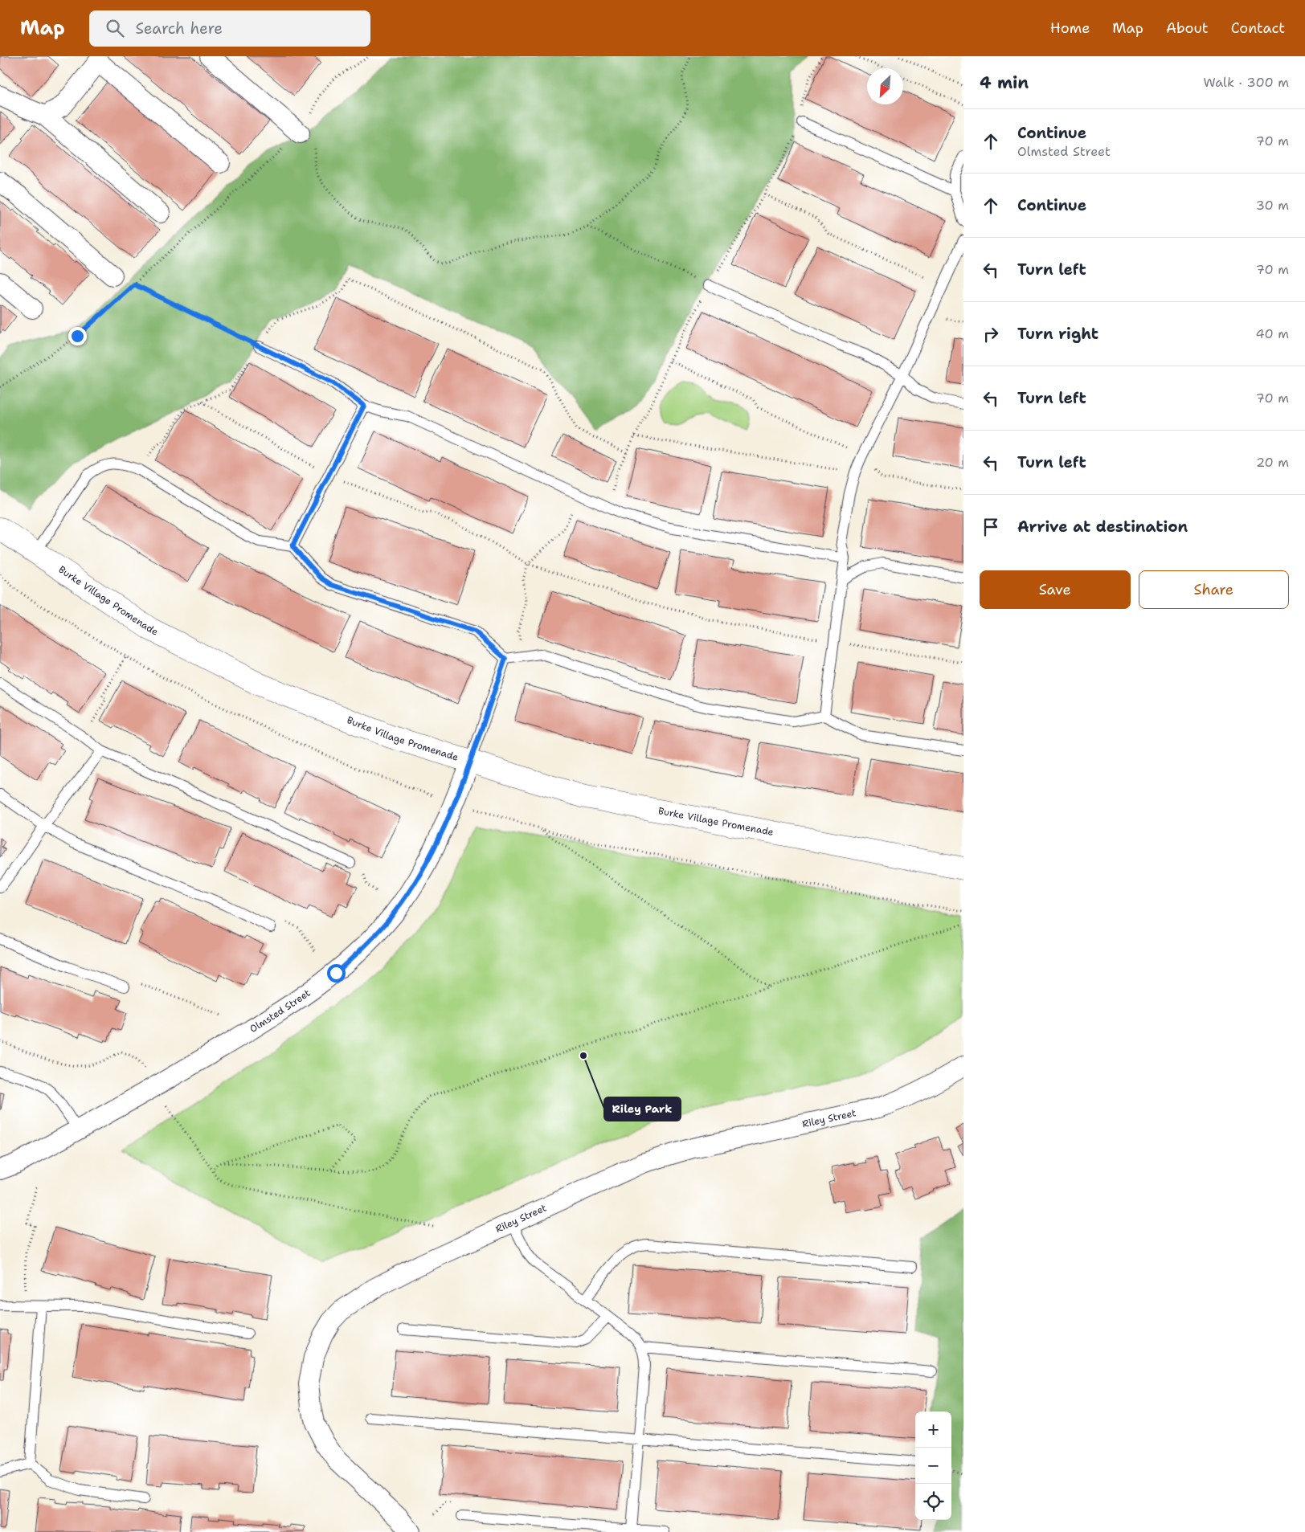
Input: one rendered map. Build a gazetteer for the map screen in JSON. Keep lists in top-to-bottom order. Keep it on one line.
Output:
{"streets":{"street":["Burke Village Promenade","Olmsted Street","Riley Street"]},"crossings":[["Burke Village Promenade","Olmsted Street"]],"places":["Riley Park"],"north":"bottom left","page":{"header":"Map","search":"Search here","nav":["Home","Map","About","Contact"],"heading":["4 min","Walk · 300 m"],"list":[["Continue","Olmsted Street","70 m"],["Continue","30 m"],["Turn left","70 m"],["Turn right","40 m"],["Turn left","70 m"],["Turn left","20 m"],"Arrive at destination"],"buttons":["Save","Share"],"map_buttons":["+","−"]}}
